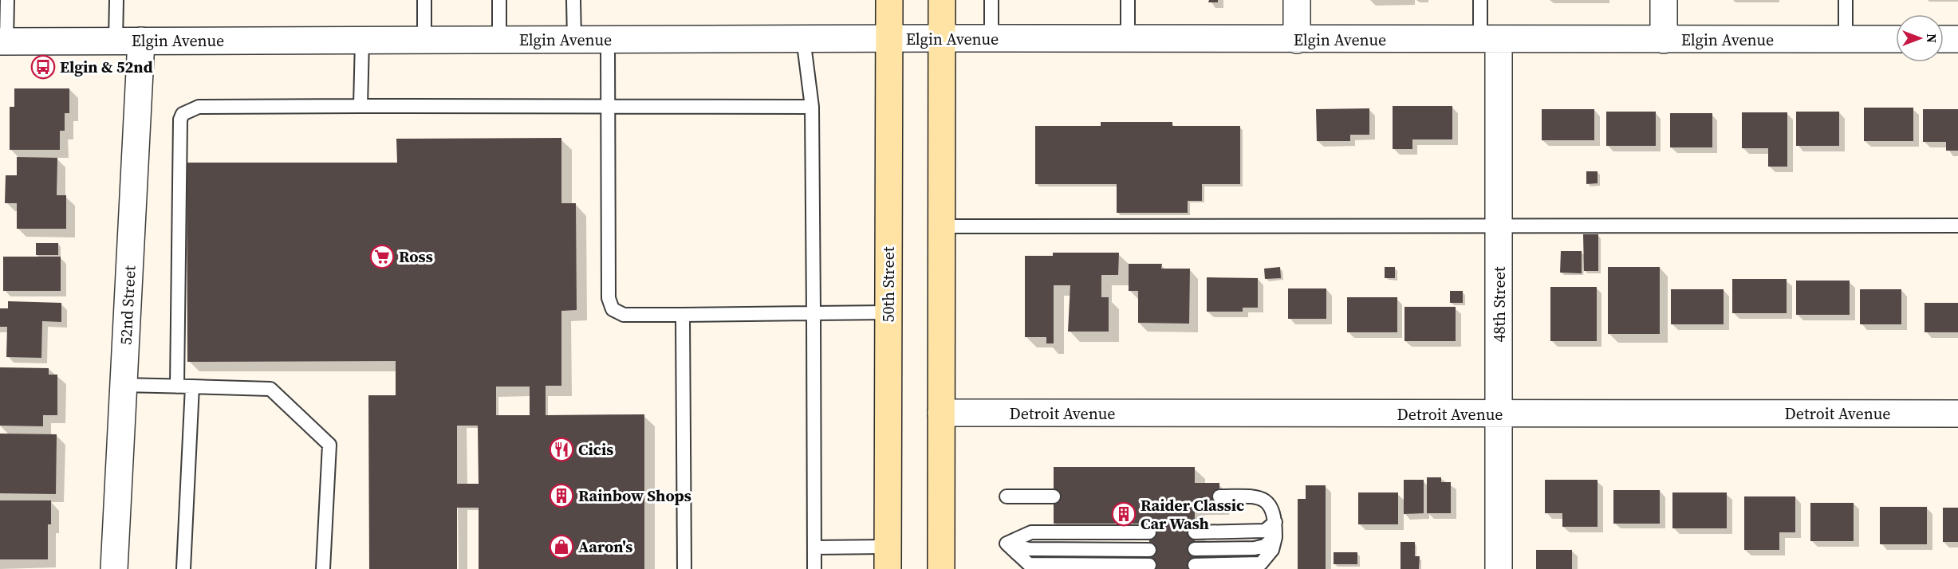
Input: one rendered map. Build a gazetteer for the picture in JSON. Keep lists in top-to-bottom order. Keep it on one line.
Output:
{"streets":{"main road":["50th Street"],"street":["Elgin Avenue","48th Street","52nd Street","Detroit Avenue"]},"crossings":[["Elgin Avenue","50th Street"],["Elgin Avenue","48th Street"],["Elgin Avenue","52nd Street"],["48th Street","Detroit Avenue"]],"places":{"bus stop":["Elgin & 52nd"],"supermarket":["Ross"],"restaurant":["Cicis"],"building":["Rainbow Shops","Raider Classic Car Wash"],"shop":["Aaron's"]},"north":"right"}
